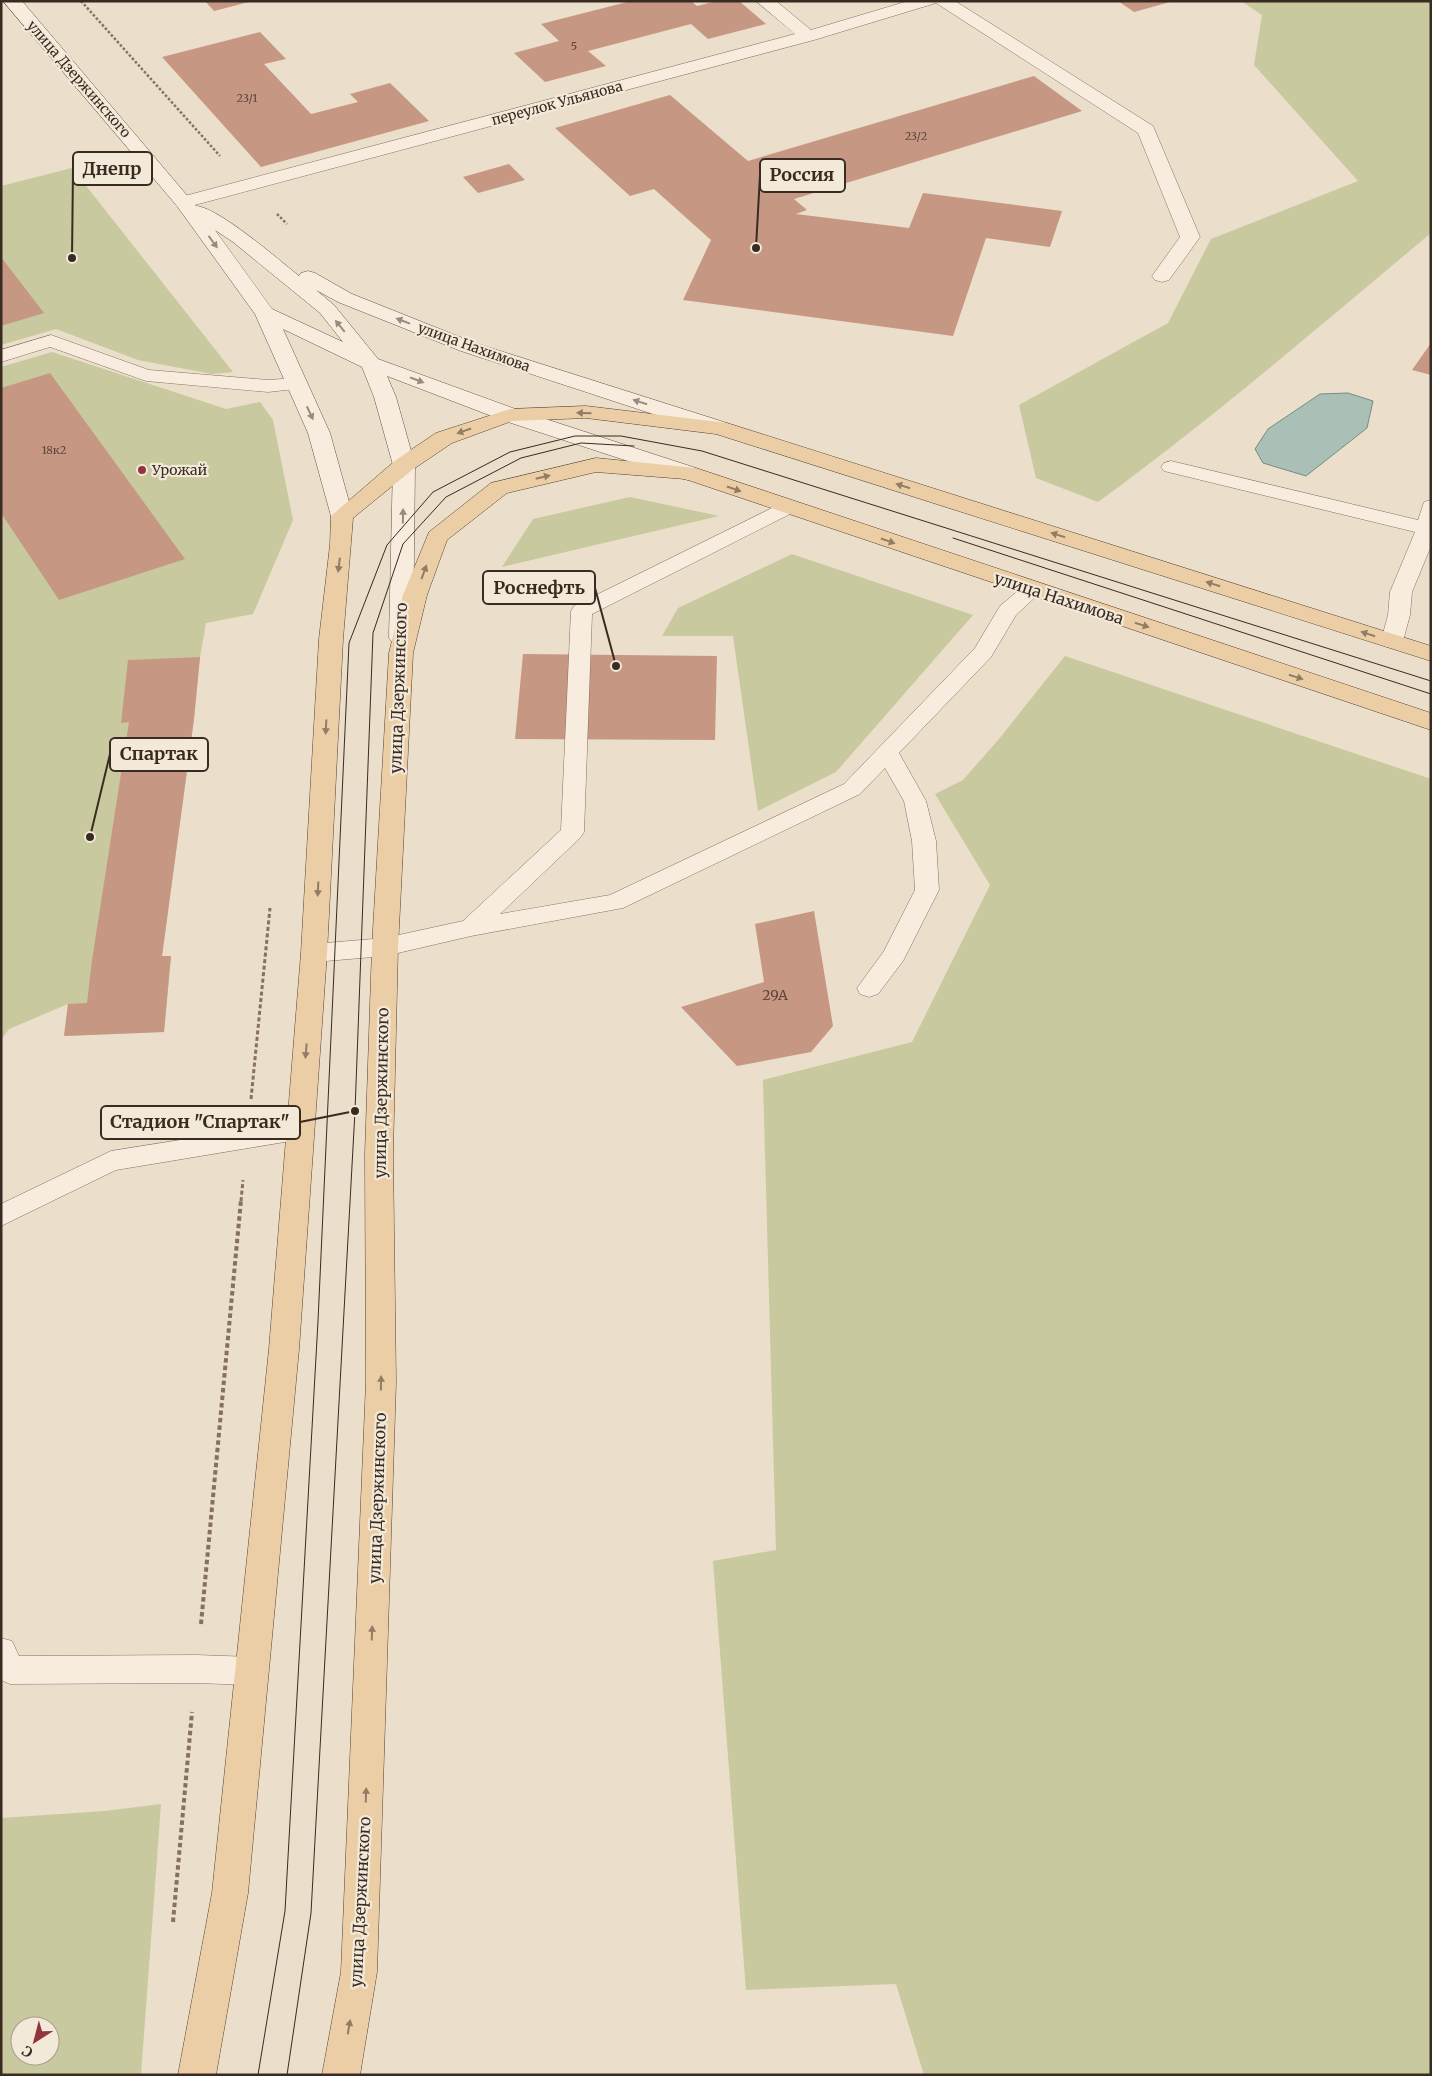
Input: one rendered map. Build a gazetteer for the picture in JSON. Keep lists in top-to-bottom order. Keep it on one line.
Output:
{"streets":{"main road":["улица Дзержинского","переулок Ульянова","улица Нахимова"]},"crossings":[["улица Дзержинского","переулок Ульянова"],["улица Дзержинского","улица Нахимова"]],"places":["Россия","Днепр","Урожай","Роснефть","Спартак","Стадион \"Спартак\""],"house_numbers":["5","23/1","23/2","18к2","29А"],"north":"bottom left"}
